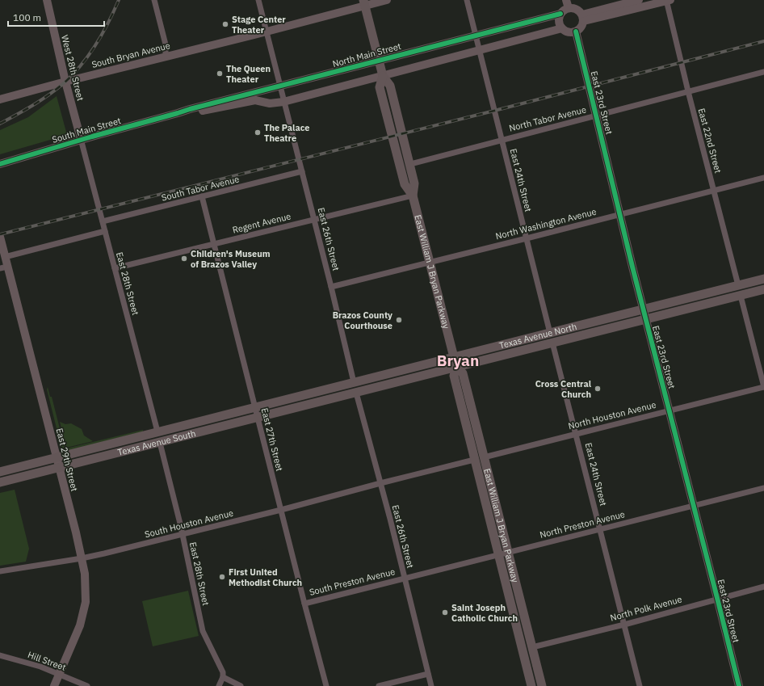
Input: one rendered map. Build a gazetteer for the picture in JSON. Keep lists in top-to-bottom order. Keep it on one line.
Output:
{"streets":{"main road":["East William J Bryan Parkway","Texas Avenue North","Texas Avenue South"],"street":["South Bryan Avenue","North Main Street","West 28th Street","East 23rd Street","North Tabor Avenue","South Main Street","East 22nd Street","East 24th Street","South Tabor Avenue","Regent Avenue","North Washington Avenue","East 26th Street","East 28th Street","North Houston Avenue","East 27th Street","East 29th Street","South Houston Avenue","North Preston Avenue","South Preston Avenue","North Polk Avenue","Hill Street"]},"crossings":[["South Bryan Avenue","West 28th Street"],["South Bryan Avenue","East 26th Street"],["North Main Street","East 23rd Street"],["North Main Street","South Main Street"],["North Main Street","East 24th Street"],["North Main Street","East 26th Street"],["West 28th Street","South Main Street"],["West 28th Street","East 28th Street"],["East 23rd Street","North Tabor Avenue"],["East 23rd Street","North Washington Avenue"],["East 23rd Street","Texas Avenue North"],["East 23rd Street","North Houston Avenue"],["East 23rd Street","North Preston Avenue"],["East 23rd Street","North Polk Avenue"],["North Tabor Avenue","East 22nd Street"],["North Tabor Avenue","East 24th Street"],["North Tabor Avenue","East William J Bryan Parkway"],["South Main Street","East 28th Street"],["East 22nd Street","North Washington Avenue"],["East 22nd Street","Texas Avenue North"],["East 24th Street","North Washington Avenue"],["East 24th Street","Texas Avenue North"],["East 24th Street","North Houston Avenue"],["East 24th Street","North Preston Avenue"],["East 24th Street","North Polk Avenue"],["South Tabor Avenue","East 26th Street"],["South Tabor Avenue","East 28th Street"],["South Tabor Avenue","East 27th Street"],["Regent Avenue","East 26th Street"],["Regent Avenue","East William J Bryan Parkway"],["Regent Avenue","East 28th Street"],["Regent Avenue","East 27th Street"],["North Washington Avenue","East 26th Street"],["North Washington Avenue","East William J Bryan Parkway"],["East 26th Street","Texas Avenue North"],["East 26th Street","South Houston Avenue"],["East 26th Street","North Preston Avenue"],["East 26th Street","South Preston Avenue"],["East William J Bryan Parkway","Texas Avenue North"],["East William J Bryan Parkway","North Houston Avenue"],["East William J Bryan Parkway","North Preston Avenue"],["East William J Bryan Parkway","North Polk Avenue"],["East 28th Street","Texas Avenue South"],["East 28th Street","South Houston Avenue"],["Texas Avenue North","Texas Avenue South"],["East 27th Street","Texas Avenue South"],["East 27th Street","South Houston Avenue"],["East 27th Street","South Preston Avenue"],["Texas Avenue South","East 29th Street"],["East 29th Street","South Houston Avenue"],["East 29th Street","Hill Street"],["North Preston Avenue","South Preston Avenue"]],"districts":["Bryan"],"places":["Stage Center Theater","The Queen Theater","The Palace Theatre","Children's Museum of Brazos Valley","Brazos County Courthouse","Cross Central Church","First United Methodist Church","Saint Joseph Catholic Church"],"scale_bar":"100 m"}
